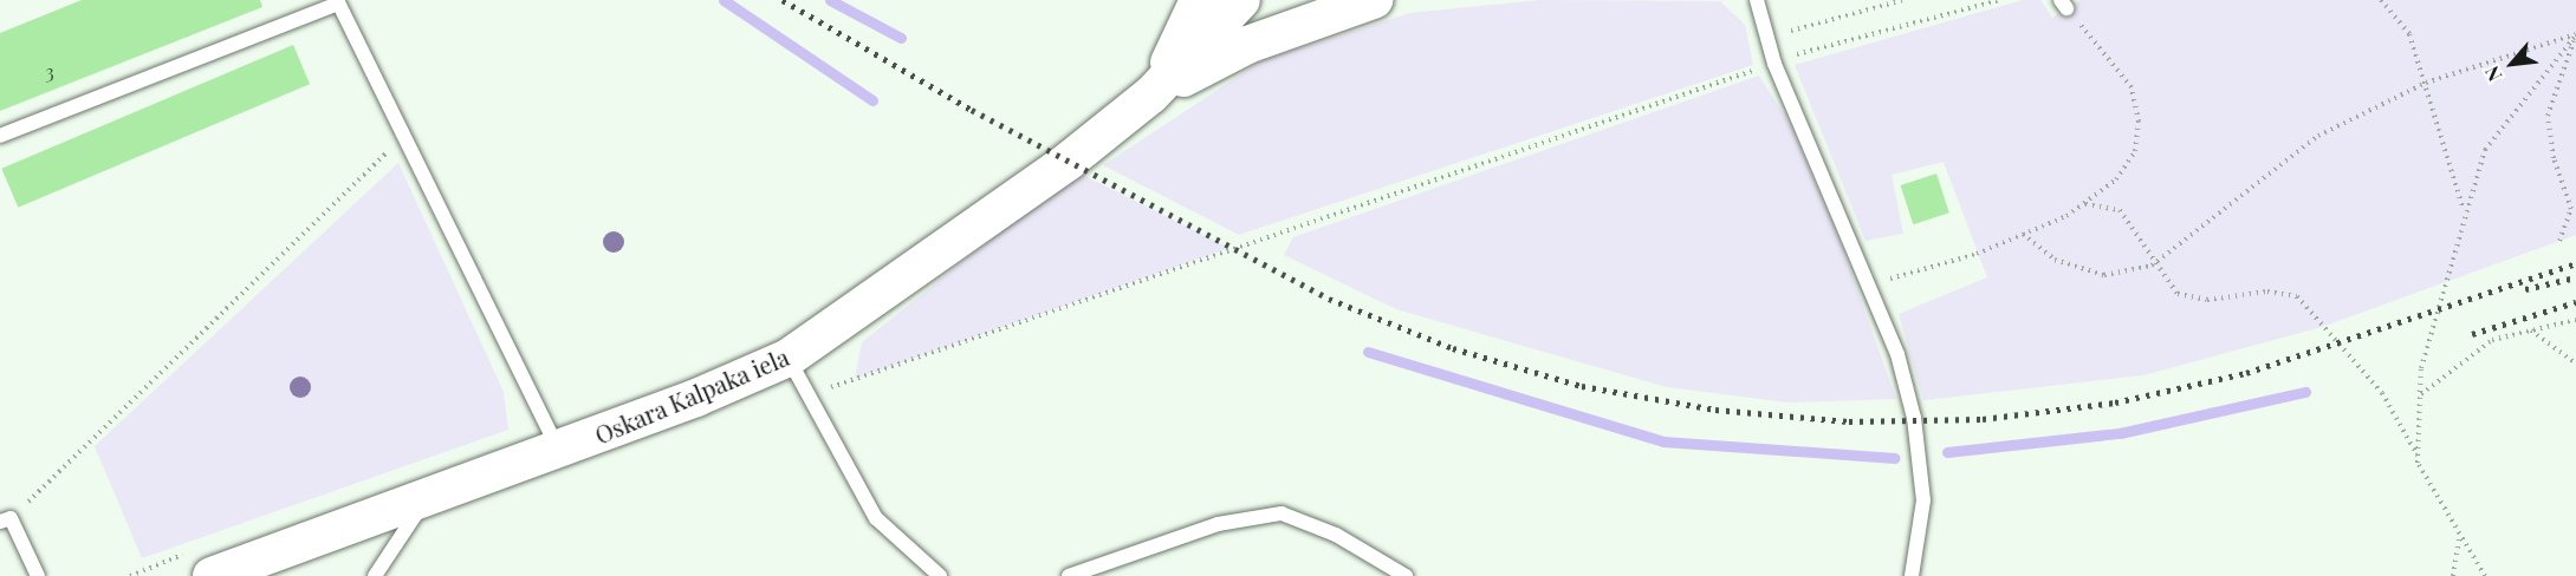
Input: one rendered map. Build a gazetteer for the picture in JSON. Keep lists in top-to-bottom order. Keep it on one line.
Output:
{"streets":{"street":["Oskara Kalpaka iela"]},"house_numbers":["3"],"north":"bottom left"}
